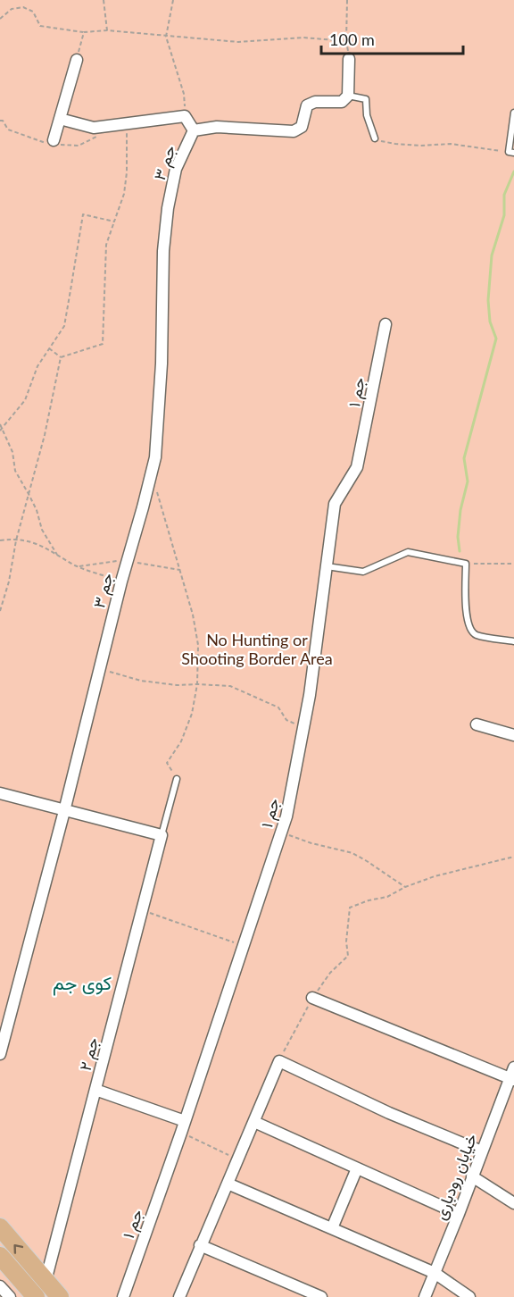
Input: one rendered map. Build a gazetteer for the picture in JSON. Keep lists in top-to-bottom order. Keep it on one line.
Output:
{"streets":{"street":["جم ۳","جم ۱","جم ۲","خیابان رودباری"]},"districts":["کوی جم"],"parks":["No Hunting or Shooting Border Area"],"scale_bar":"100 m"}
